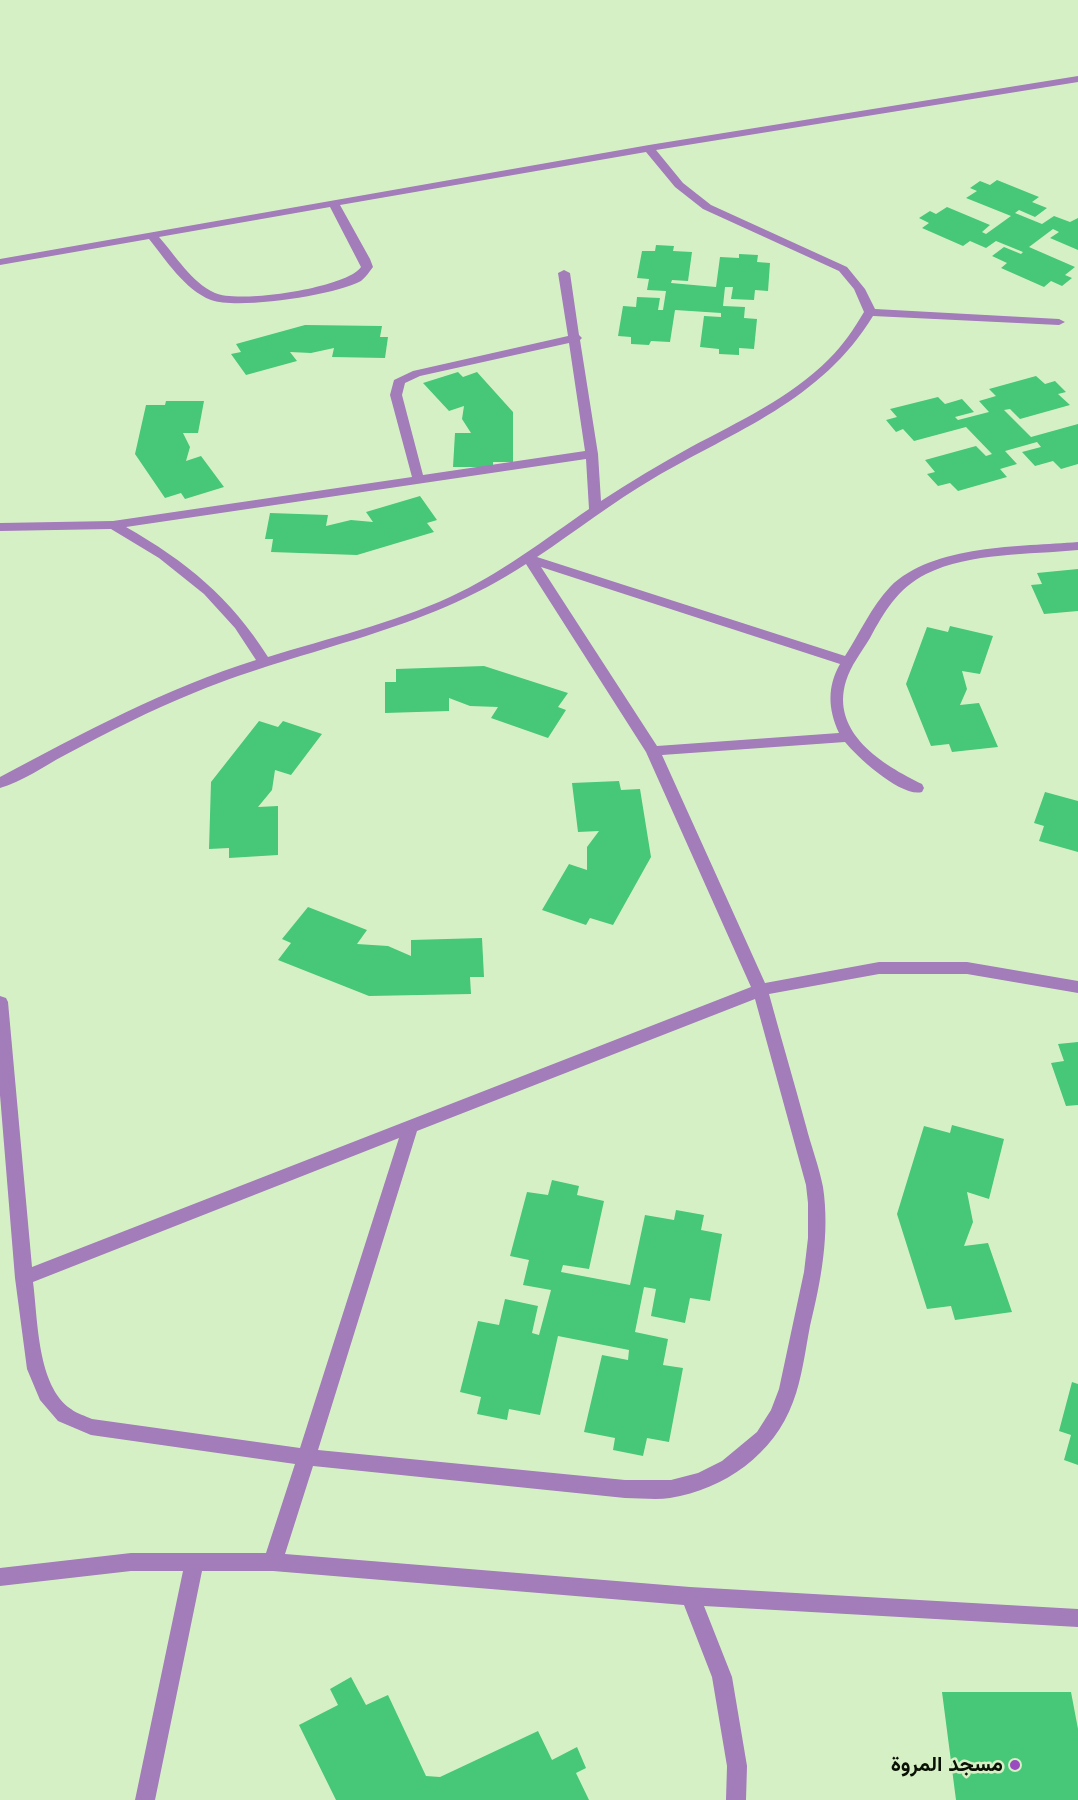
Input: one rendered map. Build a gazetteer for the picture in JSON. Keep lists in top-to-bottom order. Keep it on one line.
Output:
{"places":["مسجد المروة"]}
